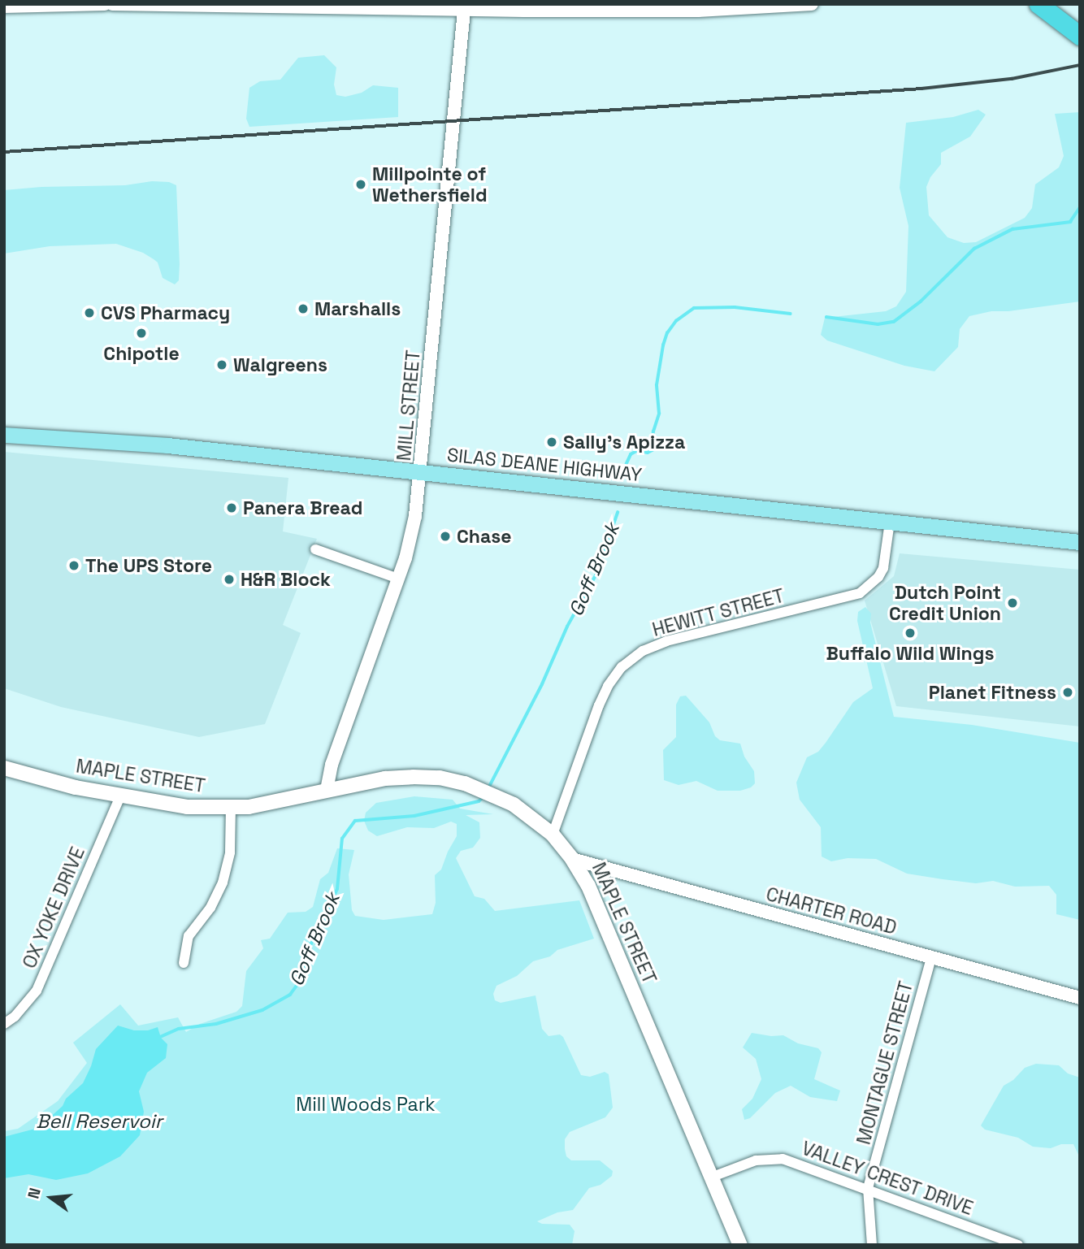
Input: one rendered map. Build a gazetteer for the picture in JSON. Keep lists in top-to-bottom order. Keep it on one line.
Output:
{"streets":{"main road":["SILAS DEANE HIGHWAY","MAPLE STREET"],"street":["MILL STREET","HEWITT STREET","OX YOKE DRIVE","CHARTER ROAD","MONTAGUE STREET","VALLEY CREST DRIVE"]},"crossings":[["MILL STREET","SILAS DEANE HIGHWAY"],["MILL STREET","MAPLE STREET"],["SILAS DEANE HIGHWAY","HEWITT STREET"],["HEWITT STREET","MAPLE STREET"],["MAPLE STREET","OX YOKE DRIVE"],["MAPLE STREET","CHARTER ROAD"],["MAPLE STREET","VALLEY CREST DRIVE"],["CHARTER ROAD","MONTAGUE STREET"],["MONTAGUE STREET","VALLEY CREST DRIVE"]],"water":["Goff Brook","Bell Reservoir"],"parks":["Mill Woods Park"],"places":["Millpointe of Wethersfield","Marshalls","CVS Pharmacy","Chipotle","Walgreens","Sally's Apizza","Panera Bread","Chase","The UPS Store","H&R Block","Dutch Point Credit Union","Buffalo Wild Wings","Planet Fitness"],"north":"left"}
